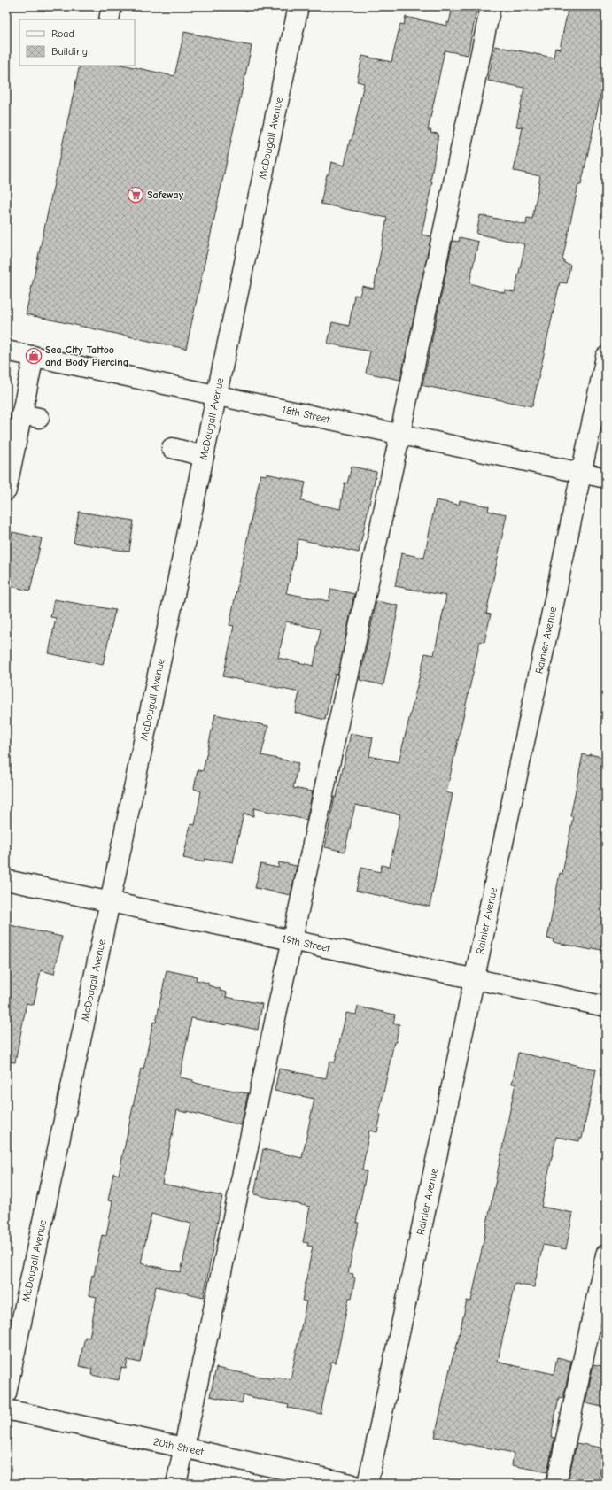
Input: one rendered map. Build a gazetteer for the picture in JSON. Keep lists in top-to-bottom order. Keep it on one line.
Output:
{"streets":{"street":["McDougall Avenue","18th Street","Rainier Avenue","19th Street","20th Street"]},"crossings":[["McDougall Avenue","18th Street"],["McDougall Avenue","19th Street"],["18th Street","Rainier Avenue"],["Rainier Avenue","19th Street"]],"places":{"supermarket":["Safeway"],"shop":["Sea City Tattoo and Body Piercing"]},"legend":["Road","Building"]}
